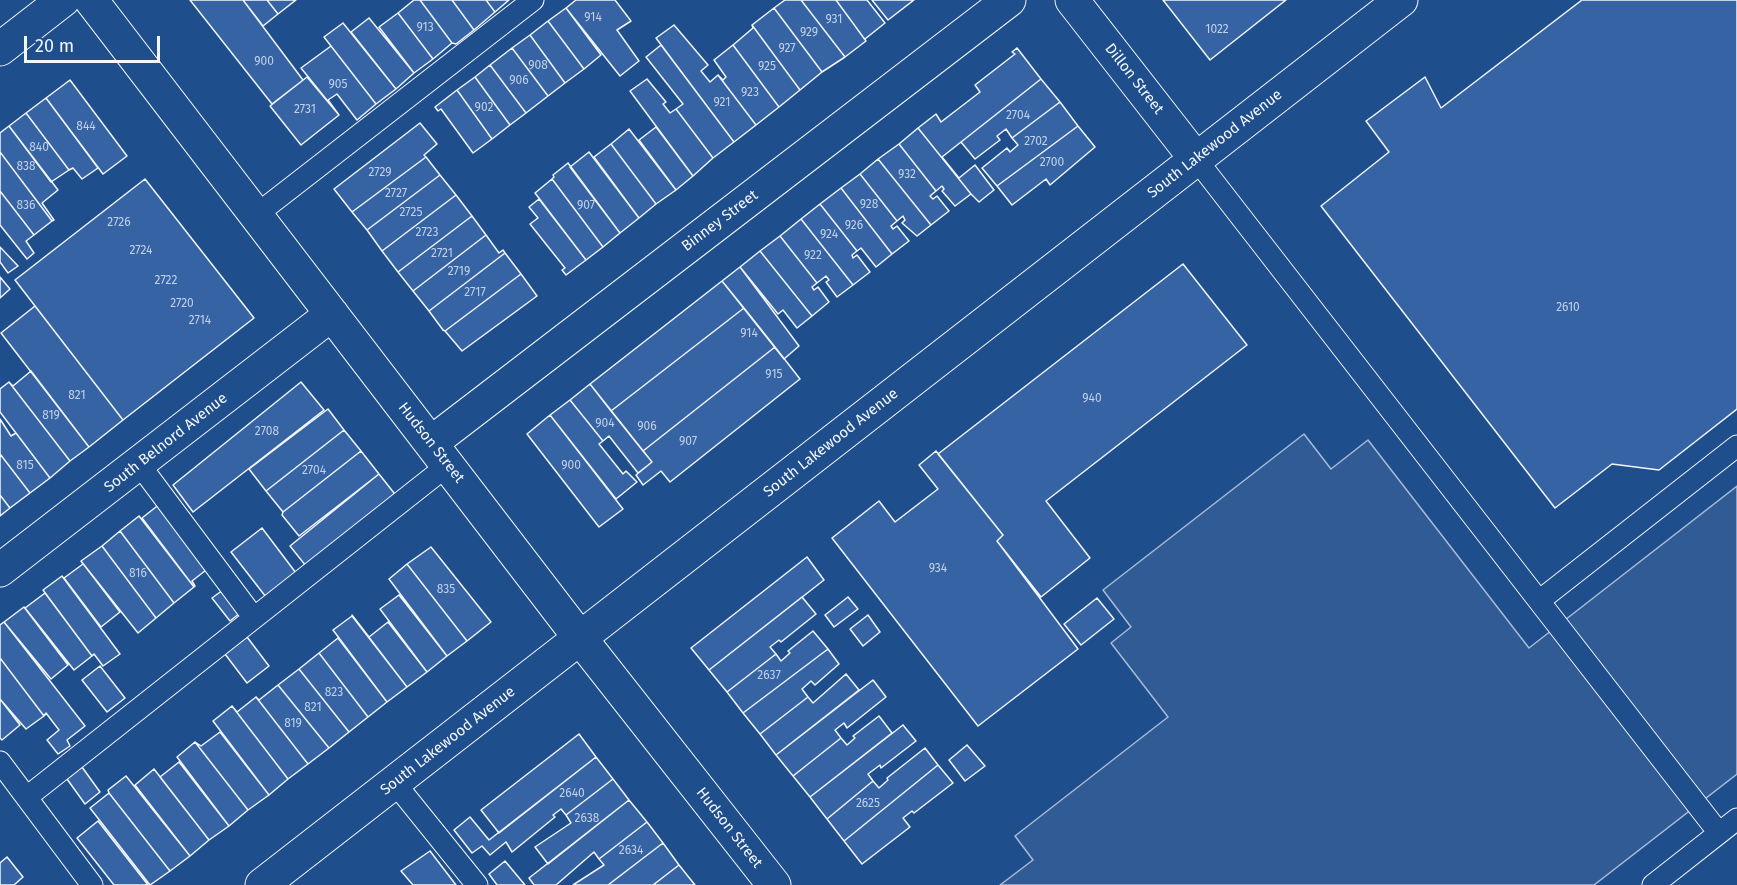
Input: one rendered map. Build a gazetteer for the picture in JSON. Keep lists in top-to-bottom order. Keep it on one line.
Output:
{"streets":{"street":["Dillon Street","South Lakewood Avenue","Binney Street","South Belnord Avenue","Hudson Street"]},"crossings":[["Dillon Street","South Lakewood Avenue"],["South Lakewood Avenue","Hudson Street"],["Binney Street","Hudson Street"],["South Belnord Avenue","Hudson Street"]],"house_numbers":["914","931","913","1022","929","927","900","908","925","906","905","923","921","902","2731","2704","844","2702","840","2700","838","2729","932","2727","928","836","907","2725","2726","926","2723","924","2724","2721","922","2719","2722","2717","2720","2610","2714","914","915","821","940","819","904","906","2708","907","815","900","2704","934","816","835","2637","823","821","819","2640","2625","2638","2634"],"scale_bar":"20 m"}
